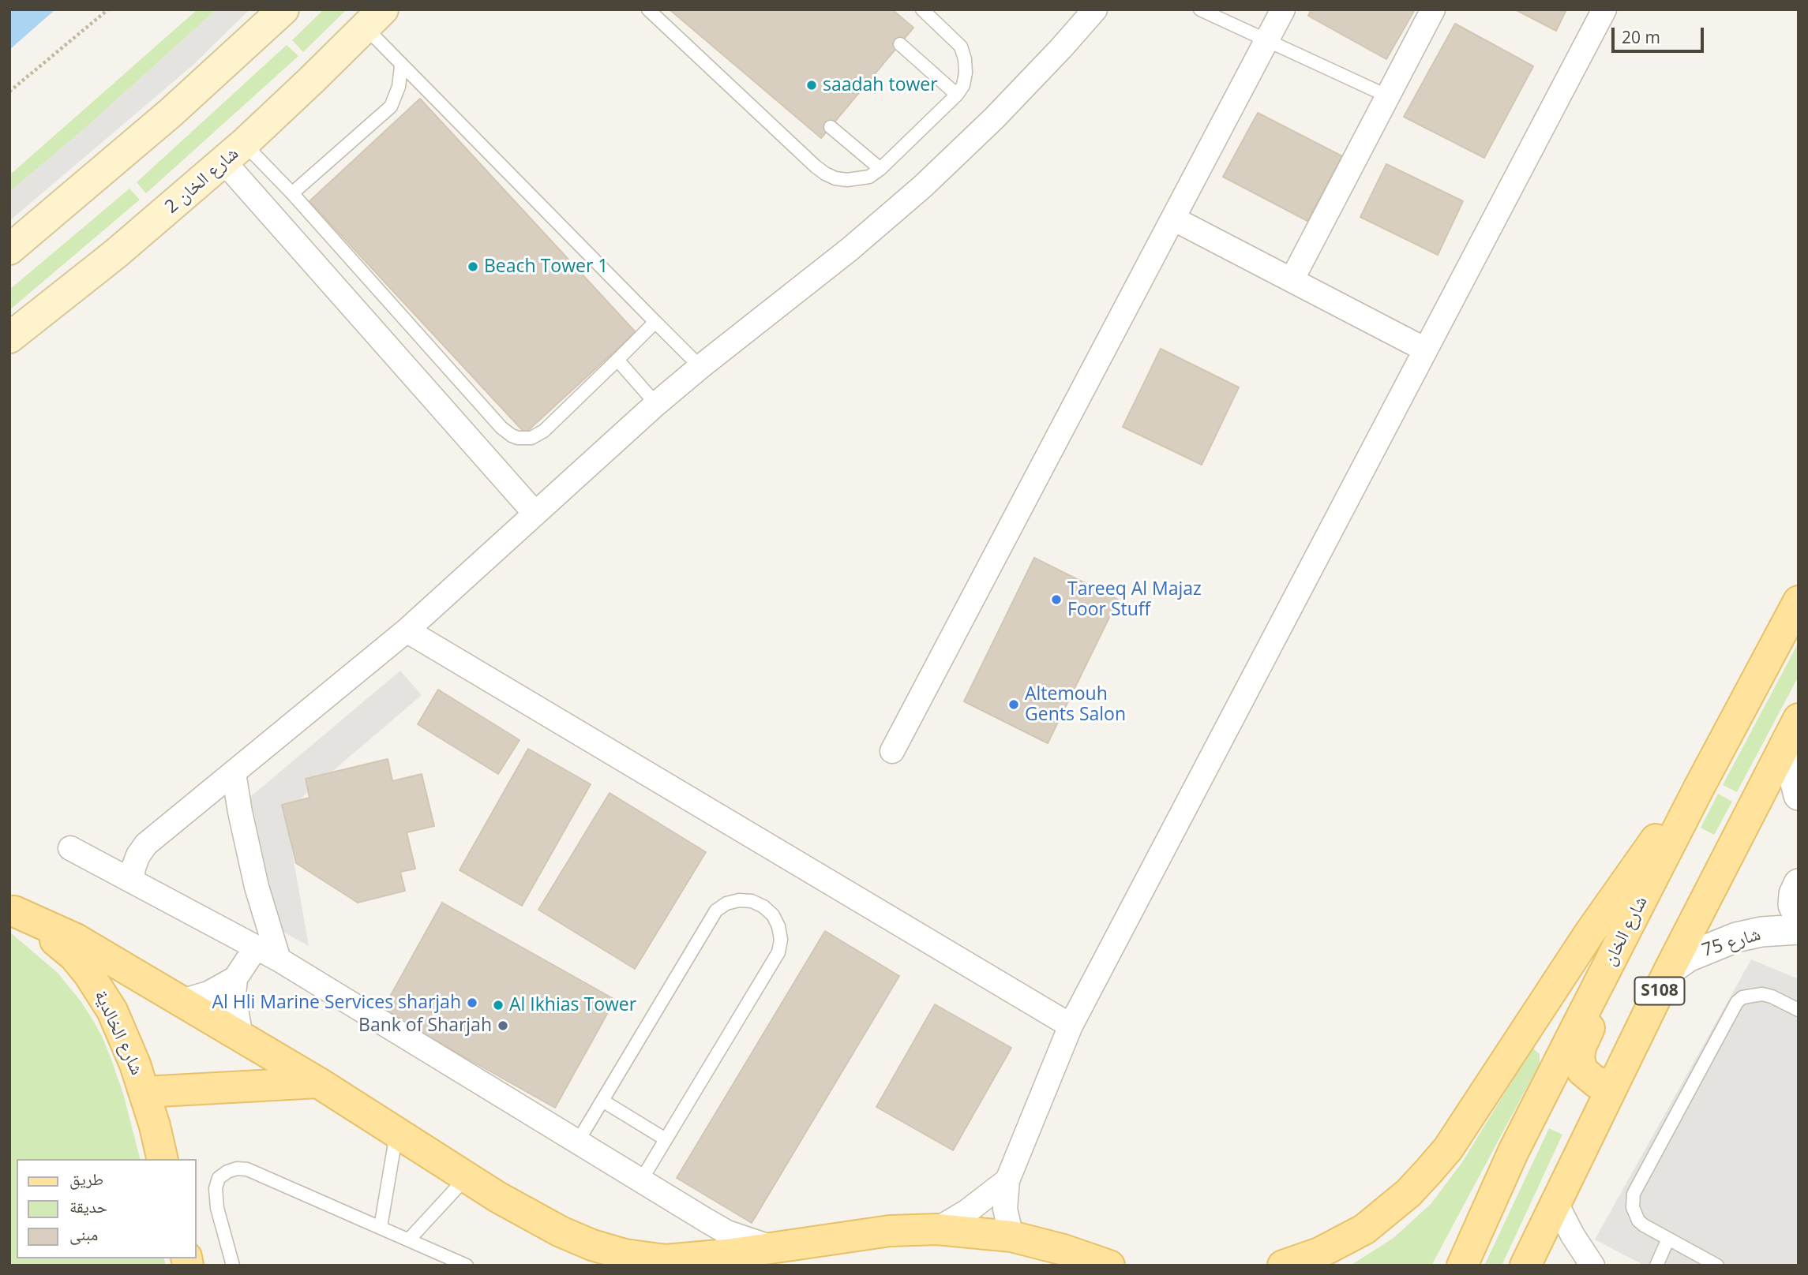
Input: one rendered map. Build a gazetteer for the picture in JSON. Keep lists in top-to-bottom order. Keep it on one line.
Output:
{"streets":{"main road":["شارع الخان 2","شارع الخان","S108","شارع الخالدية"],"street":["شارع 75"]},"crossings":[["شارع 75","S108"]],"places":["saadah tower","Beach Tower 1","Tareeq Al Majaz Foor Stuff","Altemouh Gents Salon","Al Hli Marine Services sharjah","Al Ikhias Tower","Bank of Sharjah"],"legend":["طريق","حديقة","مبنى"],"scale_bar":"20 m"}
